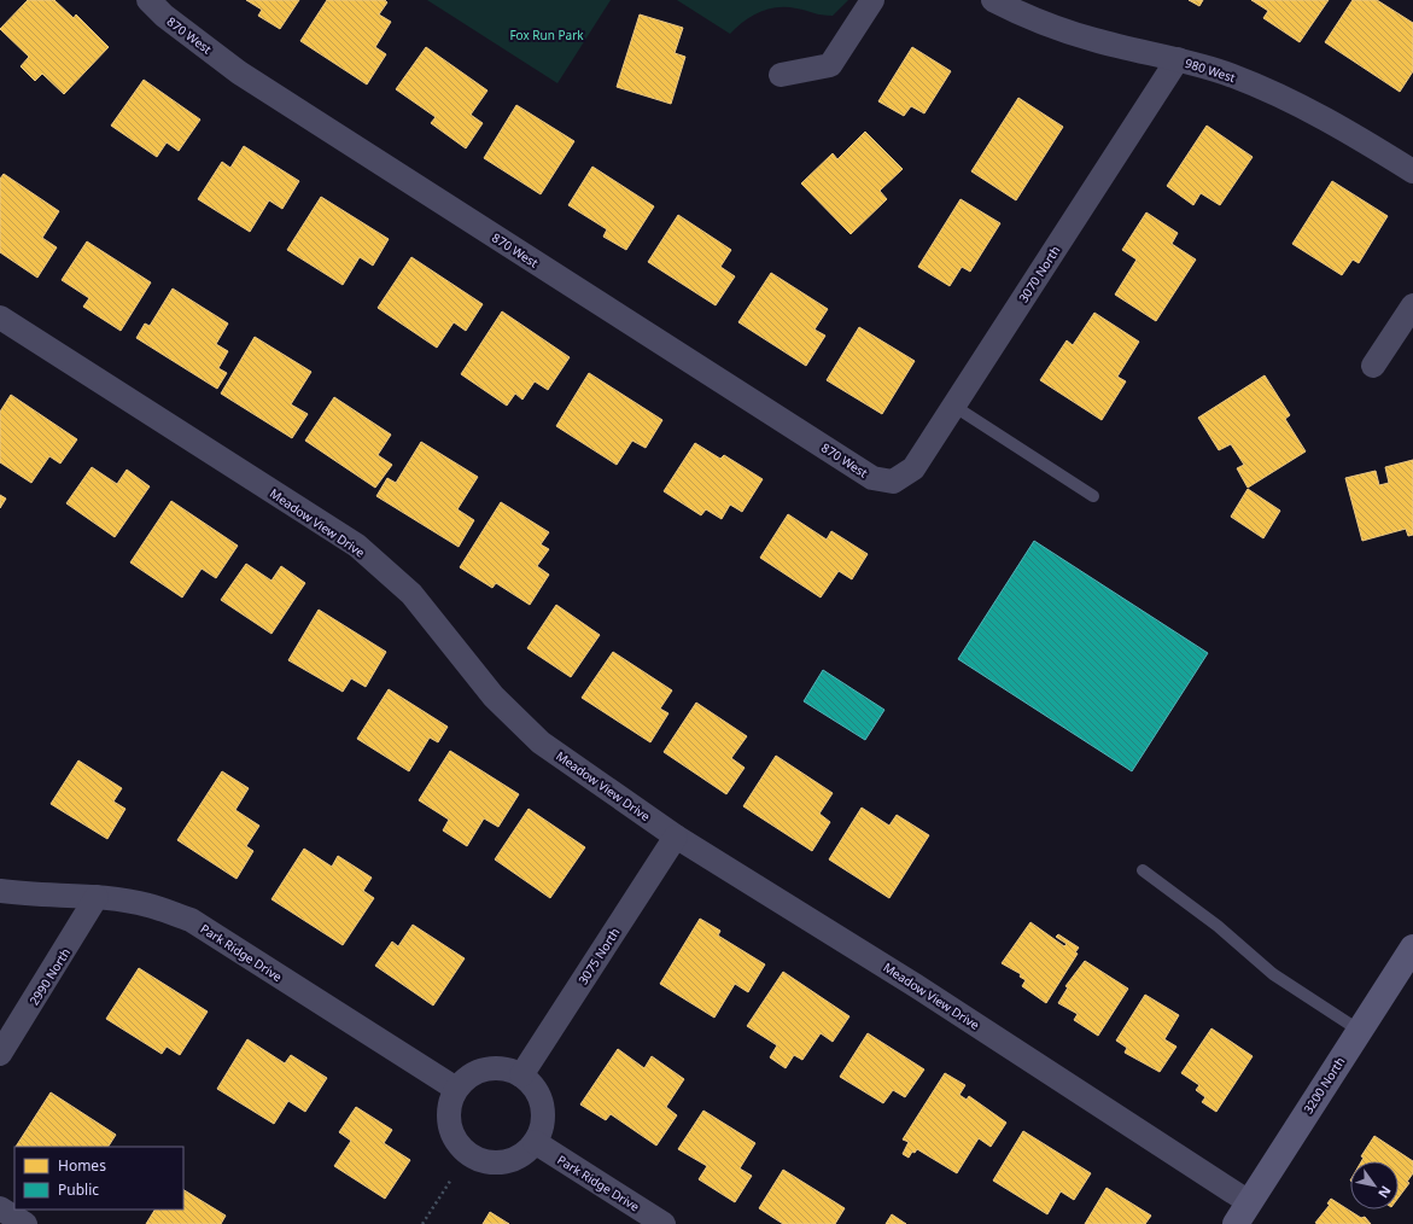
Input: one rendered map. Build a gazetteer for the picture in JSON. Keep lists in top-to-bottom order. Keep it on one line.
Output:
{"streets":{"street":["870 West","980 West","3070 North","Meadow View Drive","Park Ridge Drive","3075 North","2990 North","3200 North"]},"crossings":[["870 West","3070 North"],["980 West","3070 North"],["Meadow View Drive","3075 North"],["Meadow View Drive","3200 North"],["Park Ridge Drive","3075 North"],["Park Ridge Drive","2990 North"]],"parks":["Fox Run Park"],"legend":["Homes","Public"],"north":"bottom right"}
